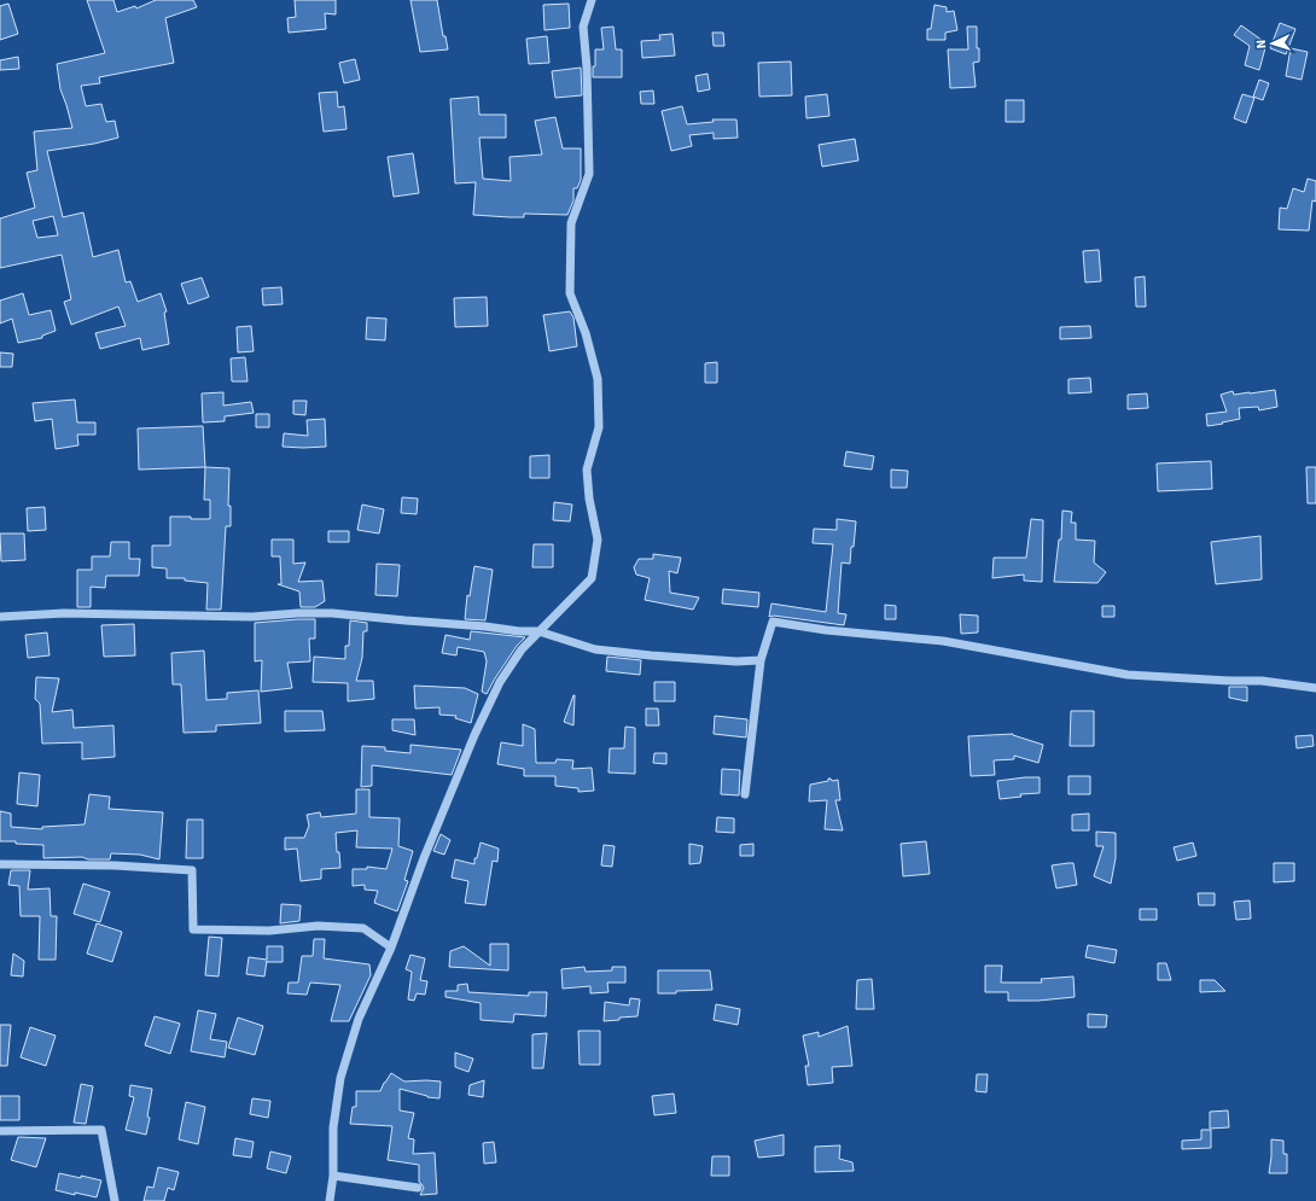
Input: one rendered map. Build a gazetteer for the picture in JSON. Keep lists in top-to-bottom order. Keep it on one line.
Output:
{"north":"left"}
